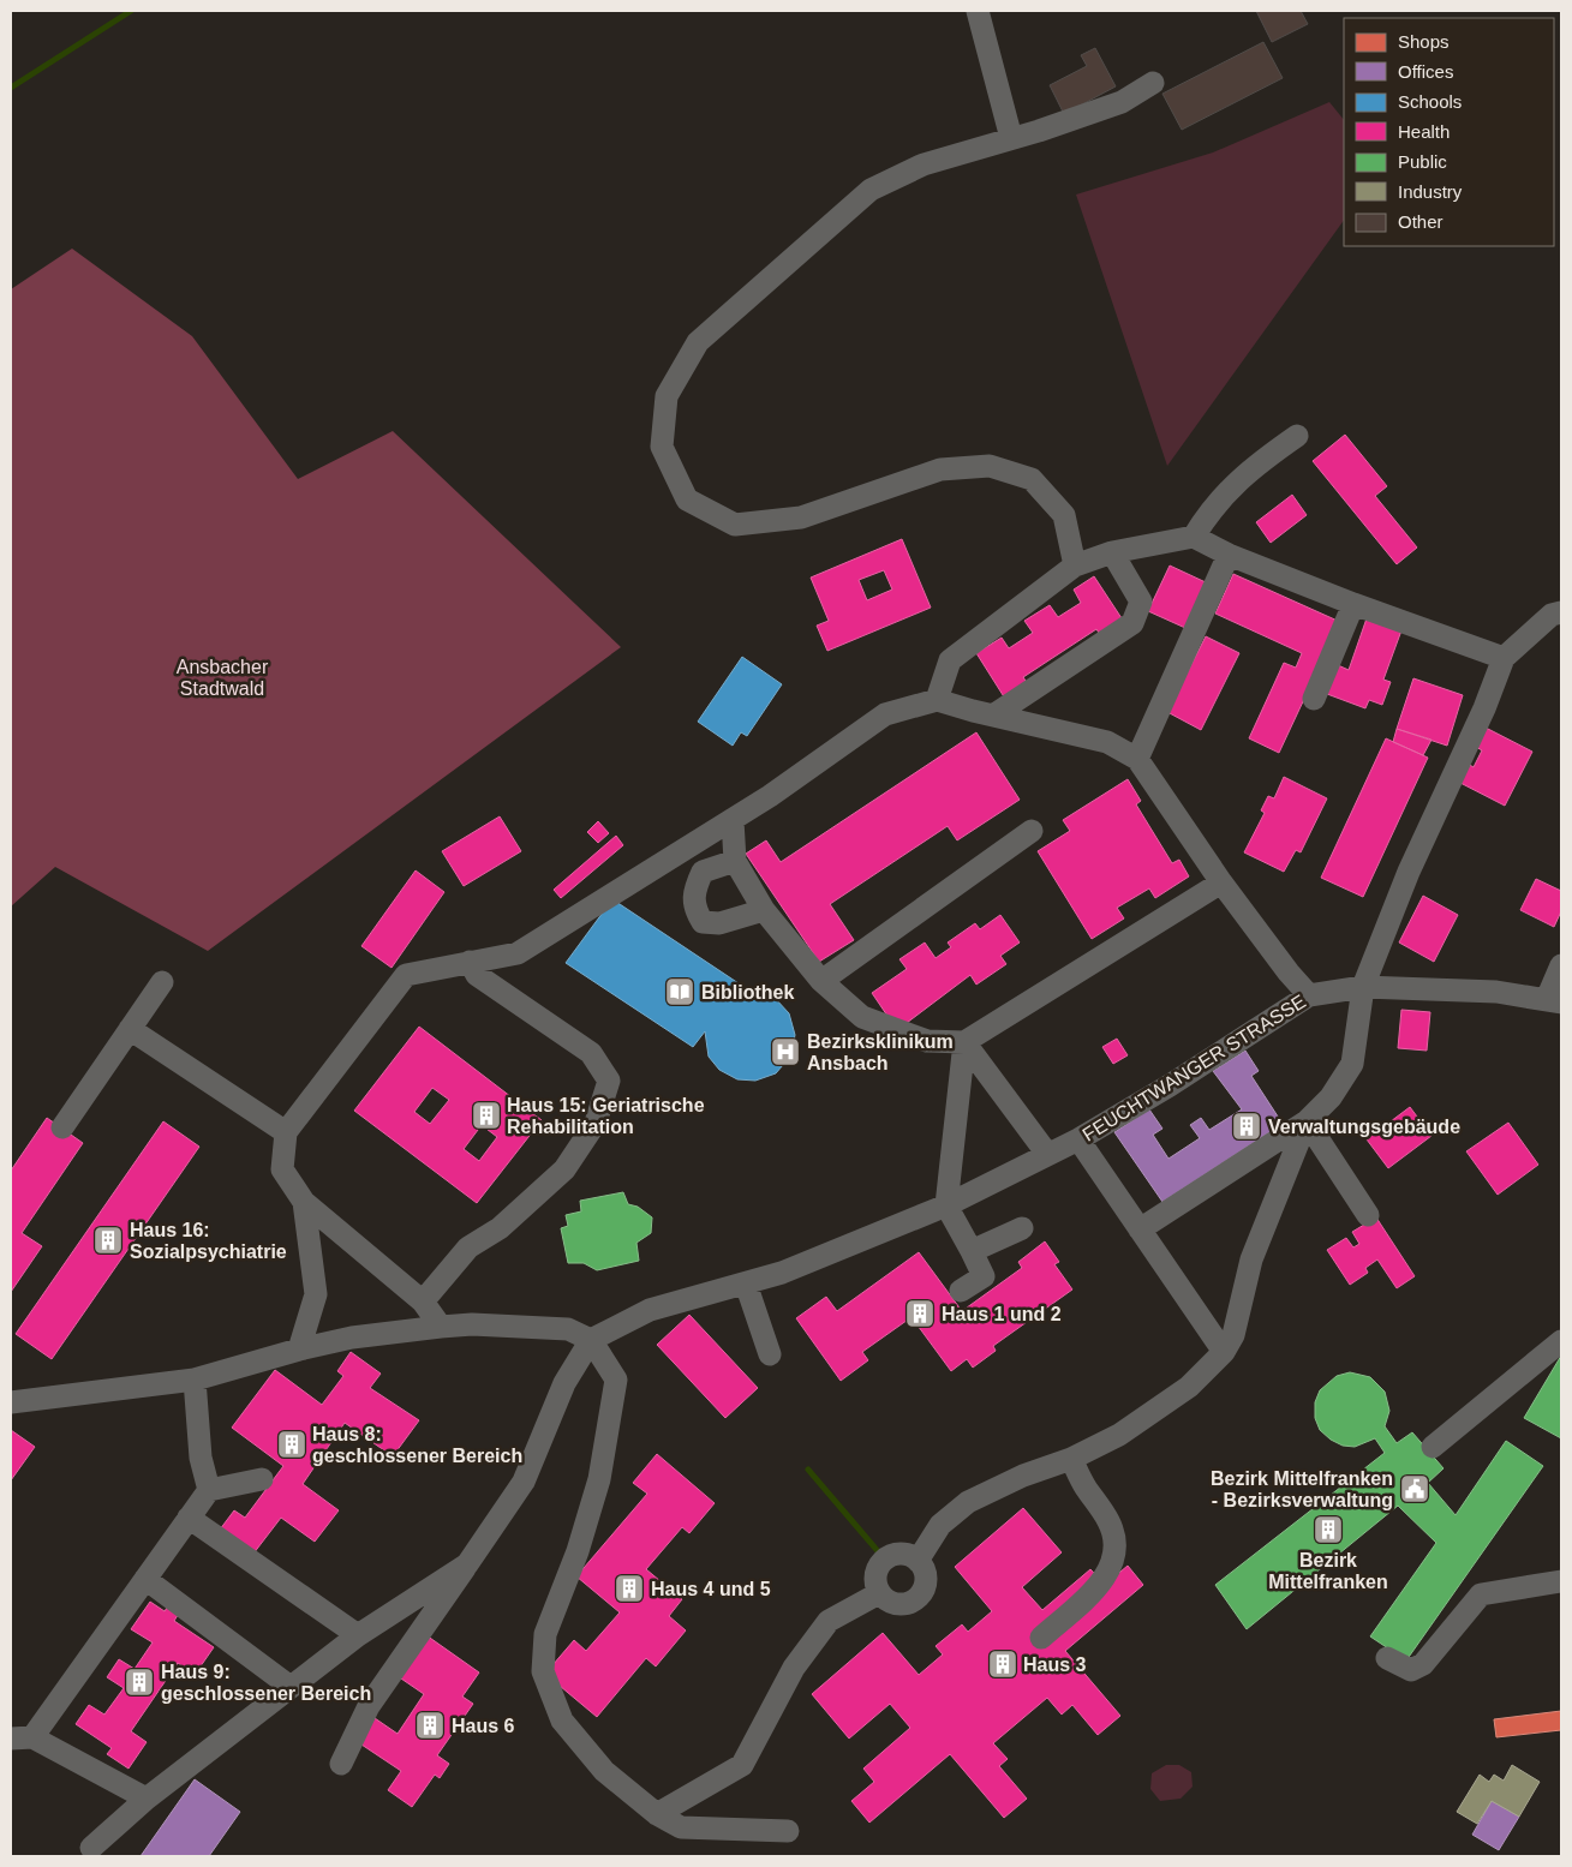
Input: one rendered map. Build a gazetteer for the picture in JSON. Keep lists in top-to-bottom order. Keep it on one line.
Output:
{"streets":{"street":["FEUCHTWANGER STRASSE"]},"parks":["Ansbacher Stadtwald"],"places":{"library":["Bibliothek"],"hospital":["Bezirksklinikum Ansbach"],"building":["Haus 15: Geriatrische Rehabilitation","Verwaltungsgebäude","Haus 16: Sozialpsychiatrie","Haus 1 und 2","Haus 8: geschlossener Bereich","Bezirk Mittelfranken","Haus 4 und 5","Haus 3","Haus 9: geschlossener Bereich","Haus 6"],"public building":["Bezirk Mittelfranken - Bezirksverwaltung"]},"legend":["Shops","Offices","Schools","Health","Public","Industry","Other"]}
